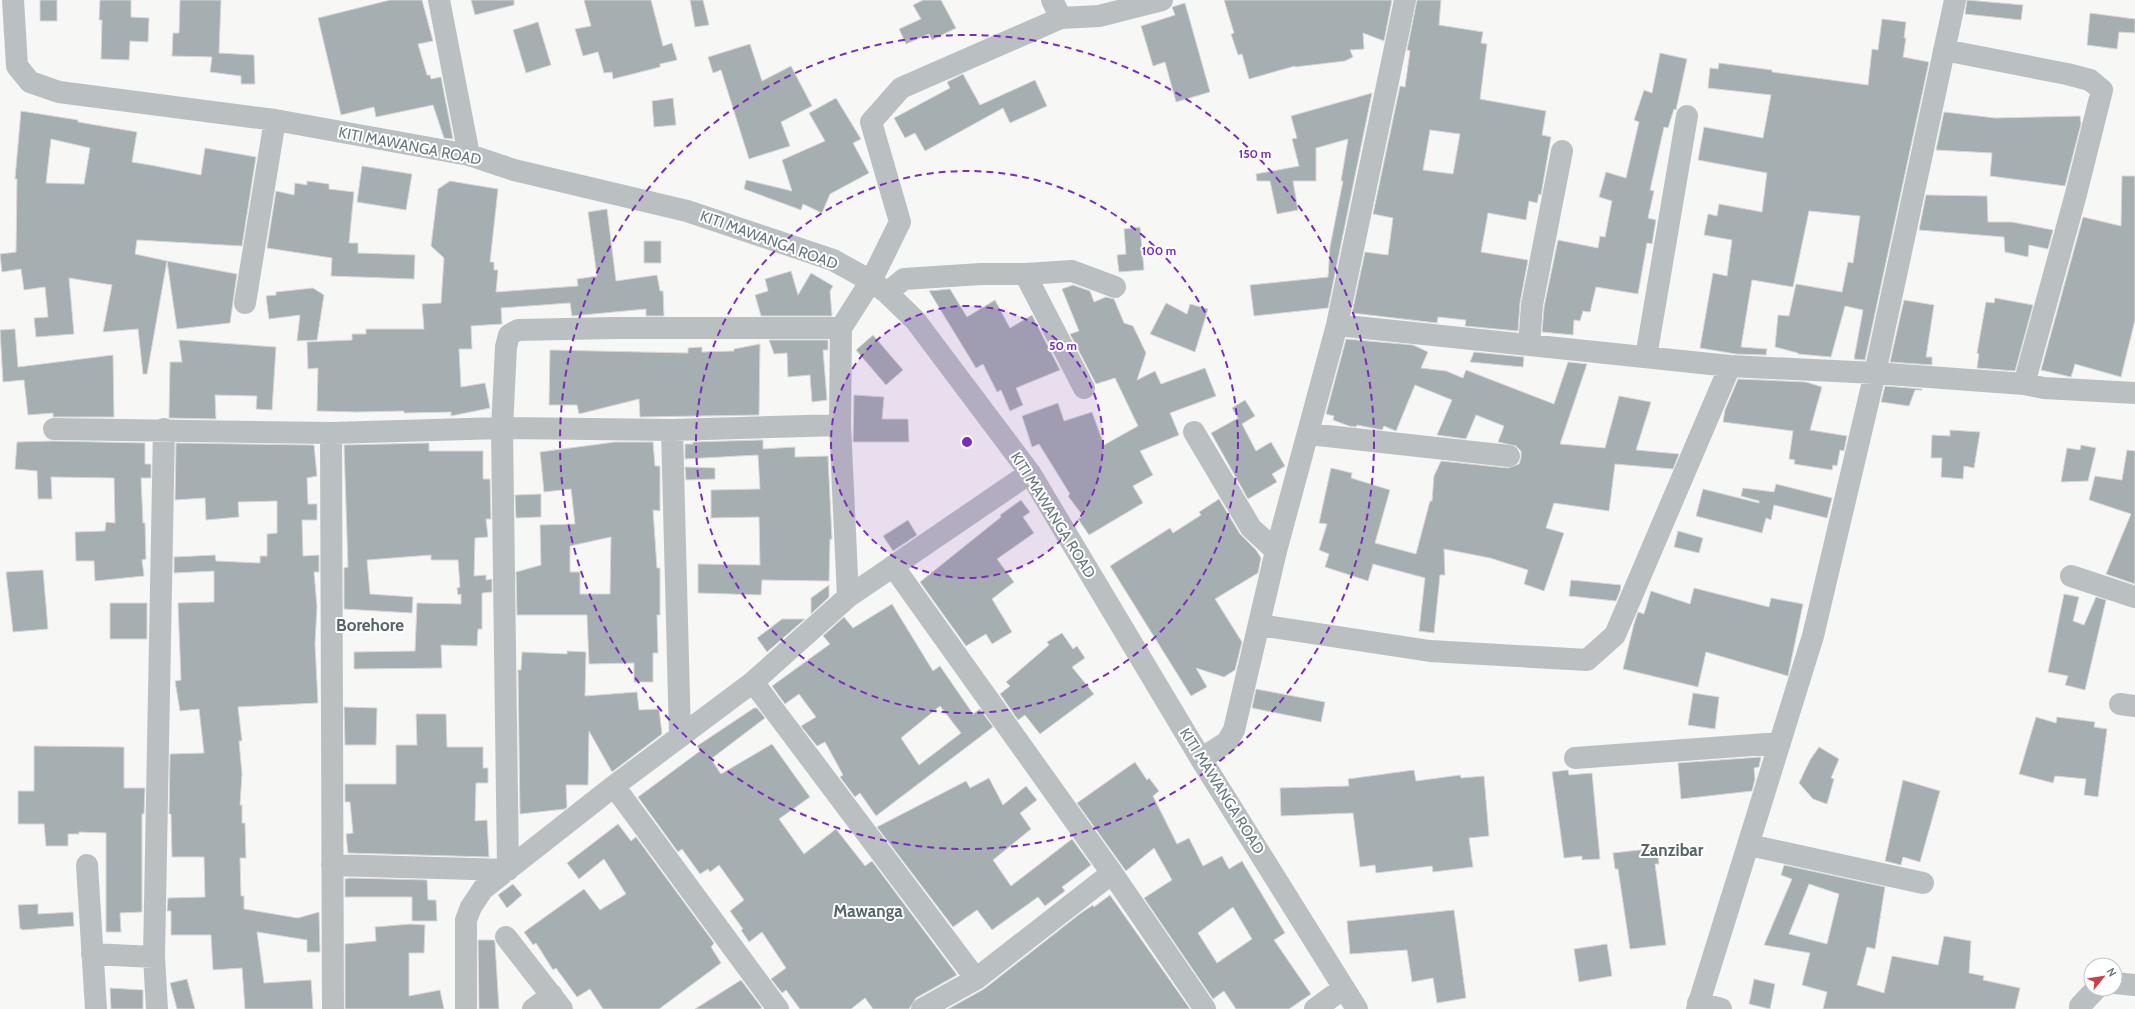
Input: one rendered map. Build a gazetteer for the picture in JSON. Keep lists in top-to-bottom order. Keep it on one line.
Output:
{"streets":{"street":["KITI MAWANGA ROAD"]},"districts":["Borehore","Zanzibar","Mawanga"],"north":"top right","rings":["150 m","100 m","50 m"]}
